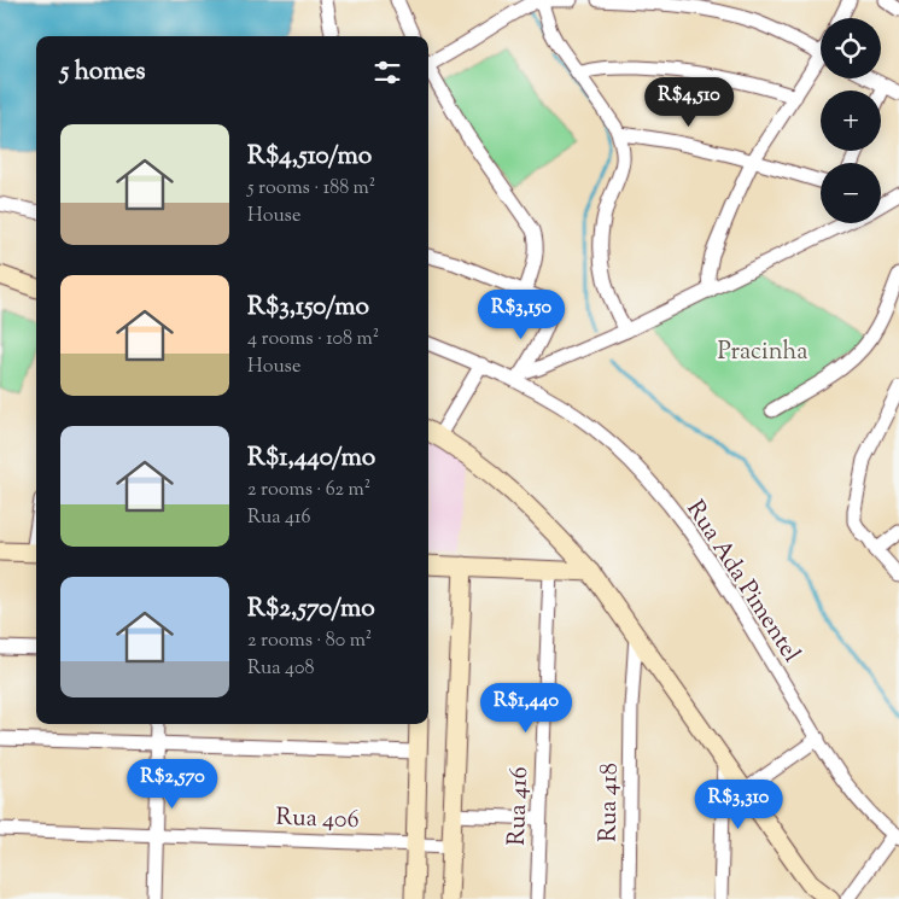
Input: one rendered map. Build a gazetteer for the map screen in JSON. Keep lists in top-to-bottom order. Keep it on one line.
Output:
{"streets":{"street":["Rua Ada Pimentel","Rua 418","Rua 416","Rua 406"]},"parks":["Pracinha"],"page":{"map_buttons":["+","−"],"heading":"5 homes","price":["R$4,510","R$3,150","R$1,440","R$2,570","R$3,310"],"list":[{"name":"R$4,510/mo","note":"5 rooms · 188 m² · House"},{"name":"R$3,150/mo","note":"4 rooms · 108 m² · House"},{"name":"R$1,440/mo","note":"2 rooms · 62 m² · Rua 416"},{"name":"R$2,570/mo","note":"2 rooms · 80 m² · Rua 408"}]}}
